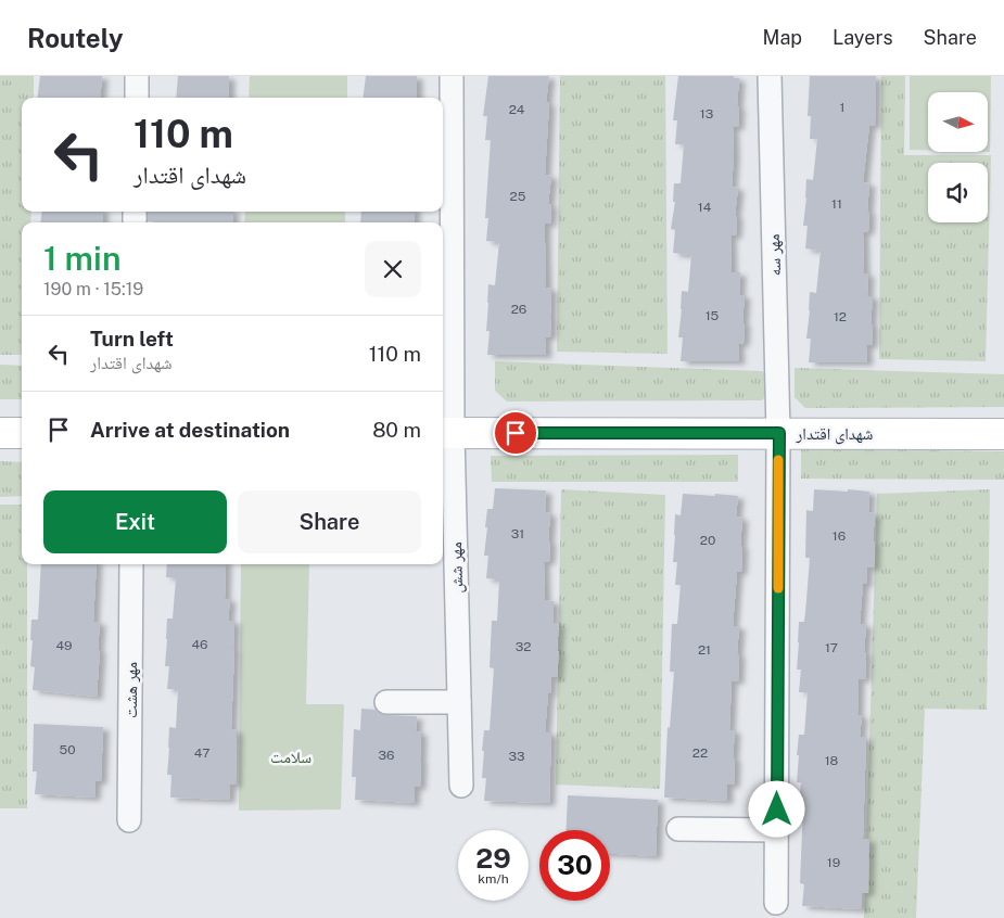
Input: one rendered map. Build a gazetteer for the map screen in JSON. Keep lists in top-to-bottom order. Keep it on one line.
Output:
{"streets":{"street":["مهر سه","شهدای اقتدار","مهر شش","مهر هشت"]},"crossings":[["مهر سه","شهدای اقتدار"],["شهدای اقتدار","مهر شش"]],"parks":["سلامت"],"house_numbers":["1","24","13","25","11","14","26","15","12","31","16","20","46","49","32","17","21","50","47","22","36","33","18","19"],"north":"right","page":{"header":"Routely","nav":["Map","Layers","Share"],"turn":["110 m","شهدای اقتدار"],"heading":["1 min","190 m · 15:19"],"list":[{"name":"Turn left","note":"شهدای اقتدار","value":"110 m"},{"name":"Arrive at destination","value":"80 m"}],"buttons":["Exit","Share"],"speed":"29 km/h","limit":"30"}}
